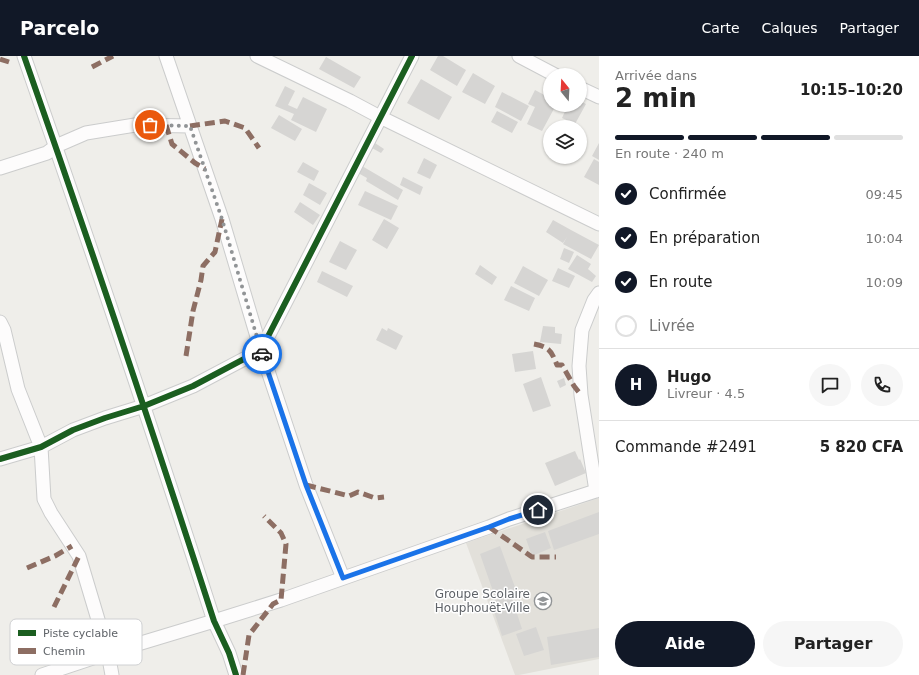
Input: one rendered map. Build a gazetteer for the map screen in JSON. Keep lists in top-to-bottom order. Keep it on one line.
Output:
{"places":{"school or university":["Groupe Scolaire Houphouët-Ville"]},"legend":["Piste cyclable","Chemin"],"north":"top","page":{"header":"Parcelo","nav":["Carte","Calques","Partager"],"heading":["2 min","Arrivée dans","10:15–10:20"],"panel":["Hugo","Livreur · 4.5","Commande #2491","5 820 CFA"],"bar":"En route · 240 m","list":[["Confirmée","09:45"],["En préparation","10:04"],["En route","10:09"],"Livrée"],"round":"H","buttons":["Aide","Partager"]}}
